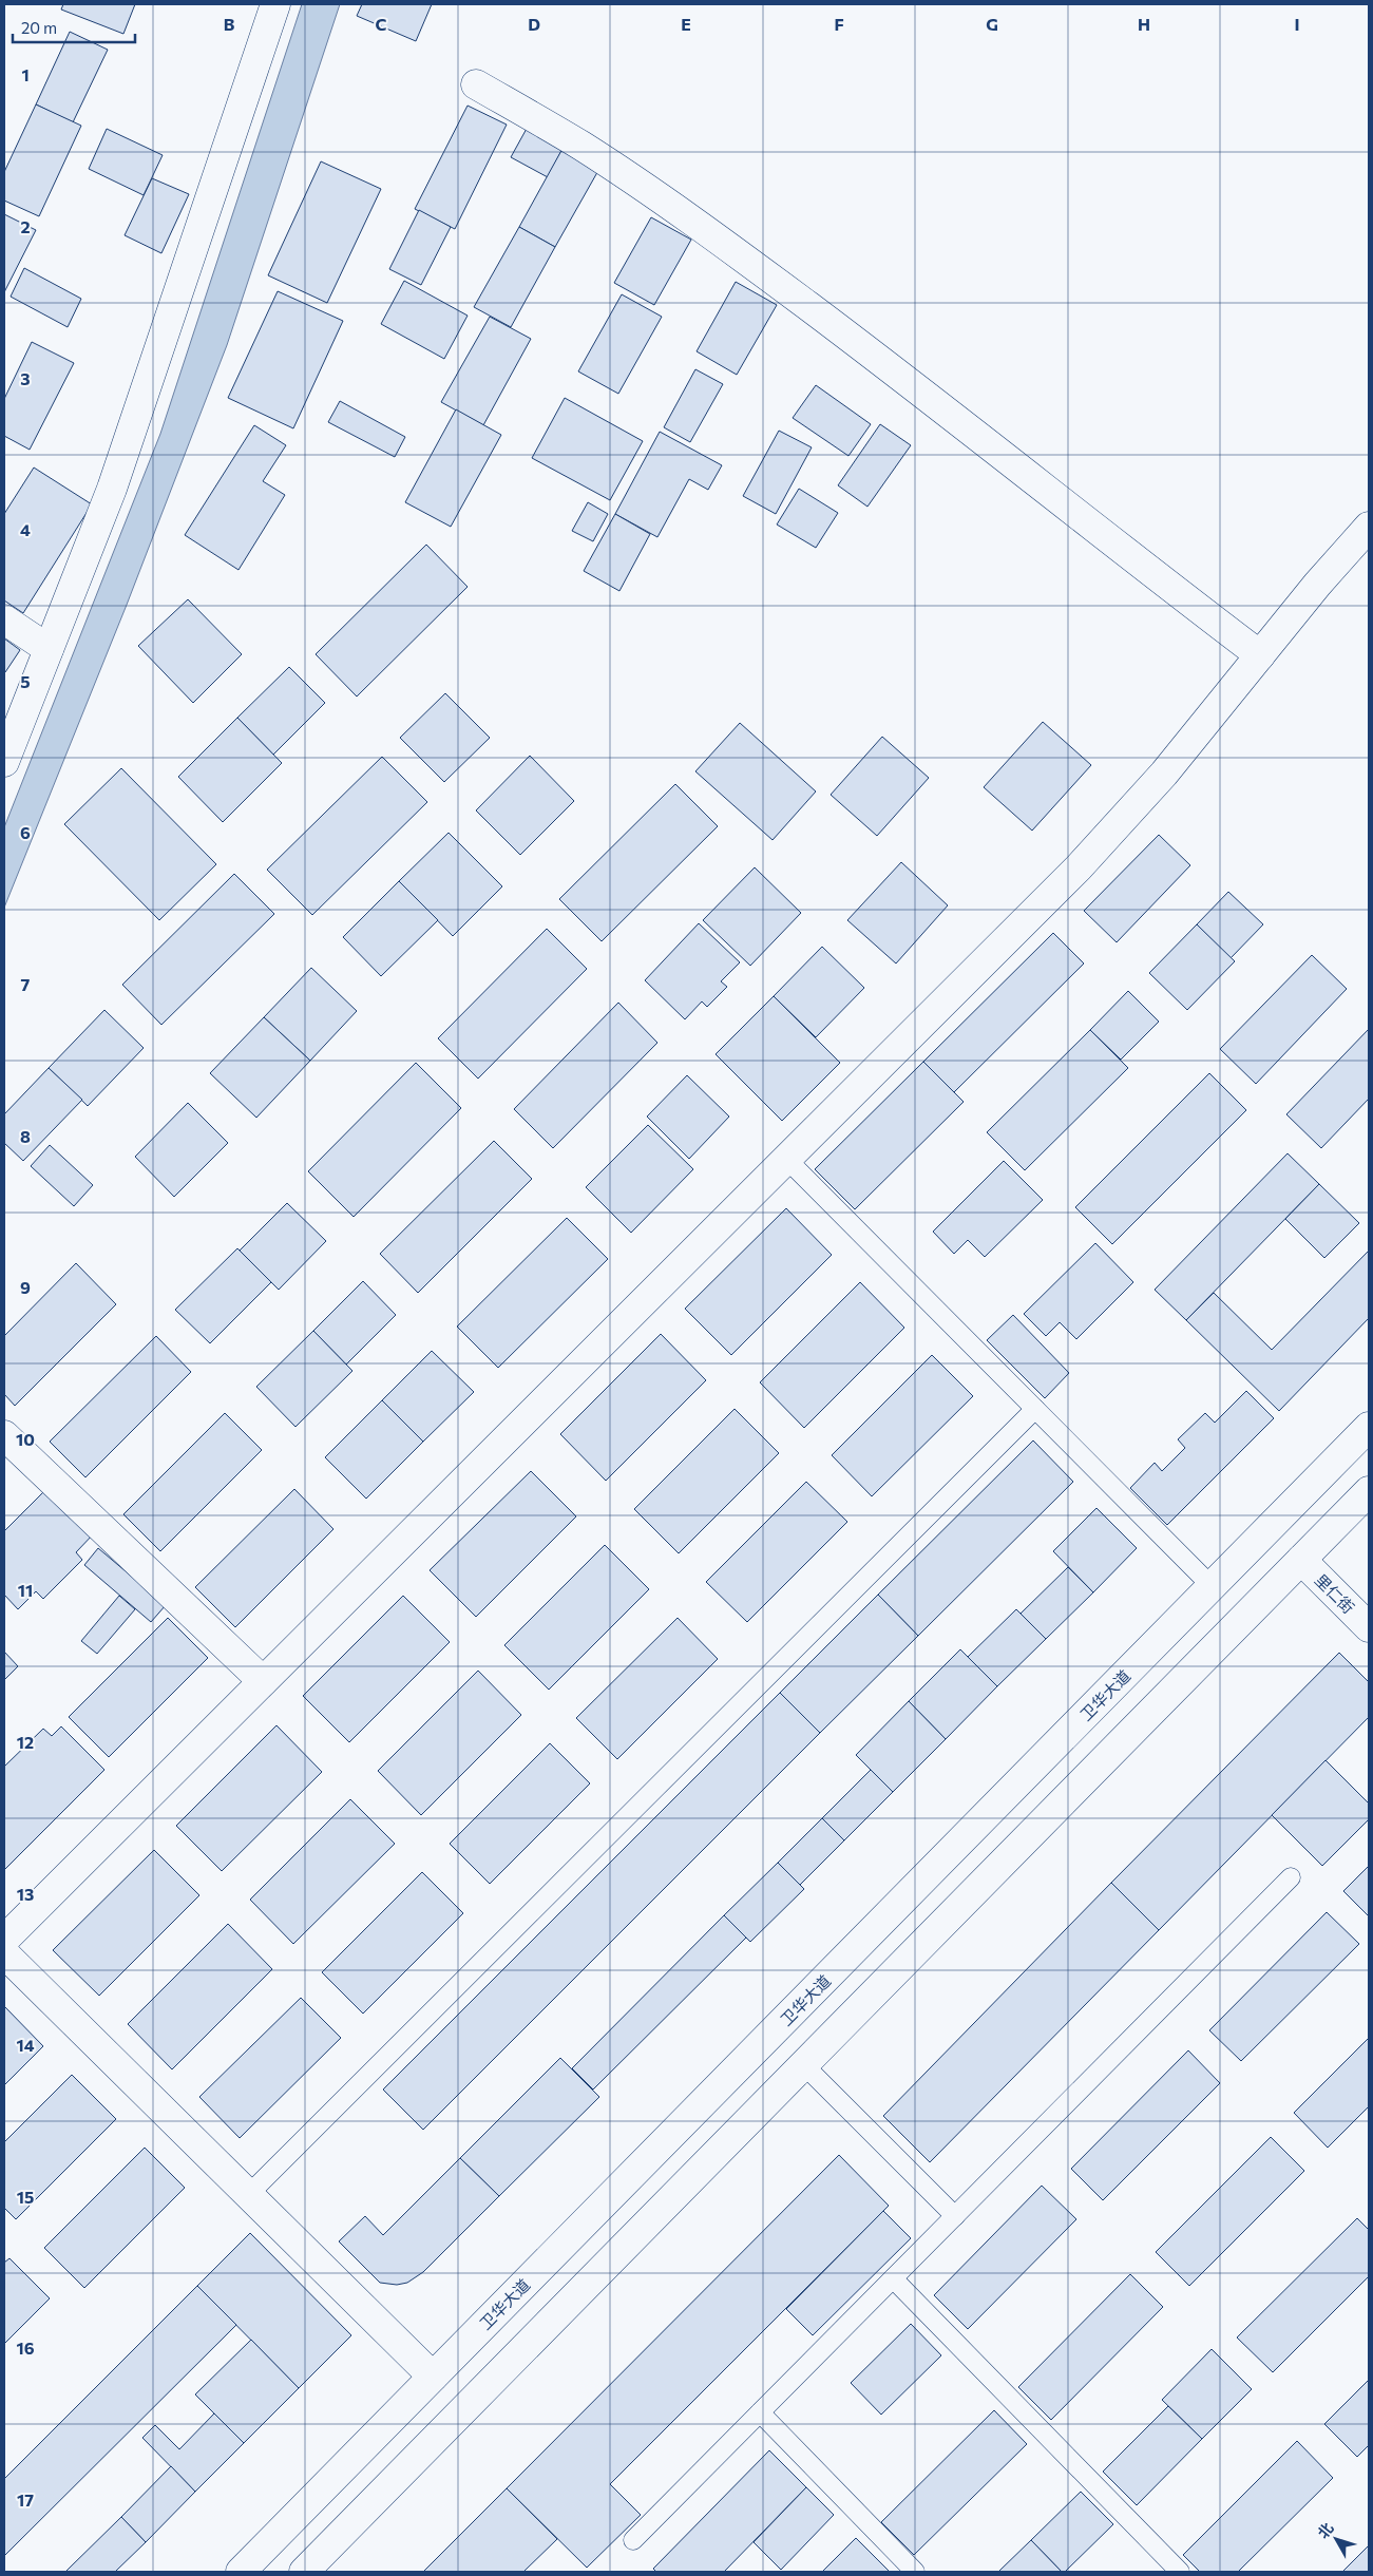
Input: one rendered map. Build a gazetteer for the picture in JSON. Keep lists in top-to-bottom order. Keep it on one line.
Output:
{"streets":{"street":["里仁街","卫华大道"]},"scale_bar":"20 m","north":"top left","grid":{"columns":["B","C","D","E","F","G","H","I"],"rows":["1","2","3","4","5","6","7","8","9","10","11","12","13","14","15","16","17"]}}
